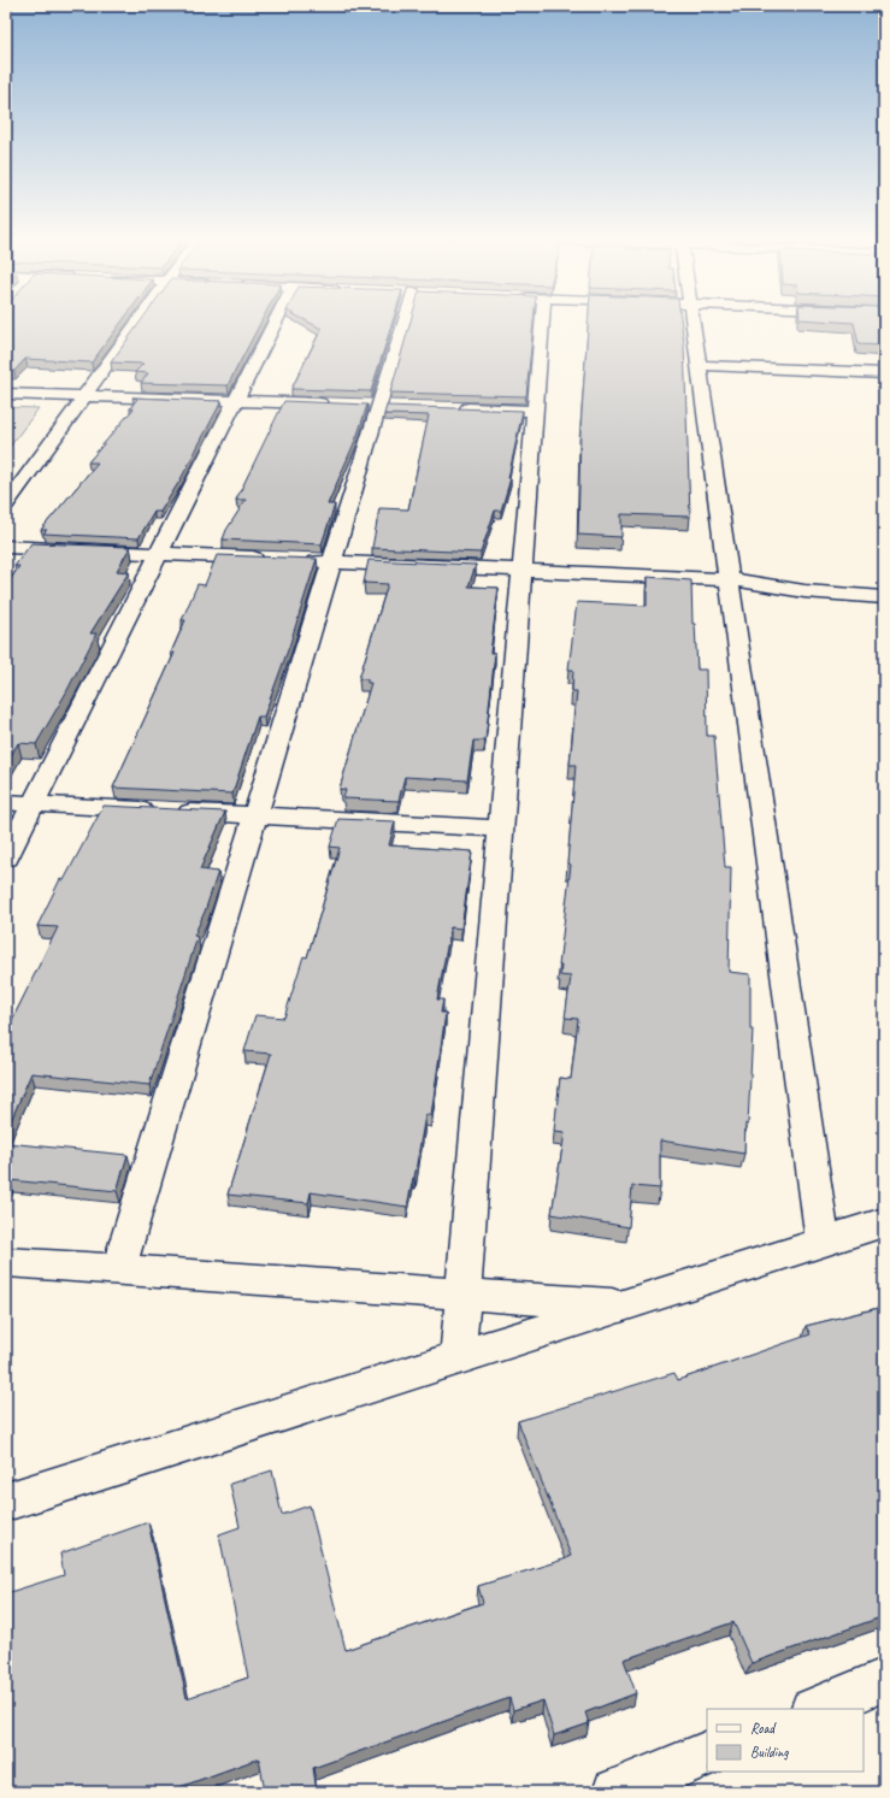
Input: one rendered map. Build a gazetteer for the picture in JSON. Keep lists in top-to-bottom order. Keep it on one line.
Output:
{"legend":["Road","Building"]}
